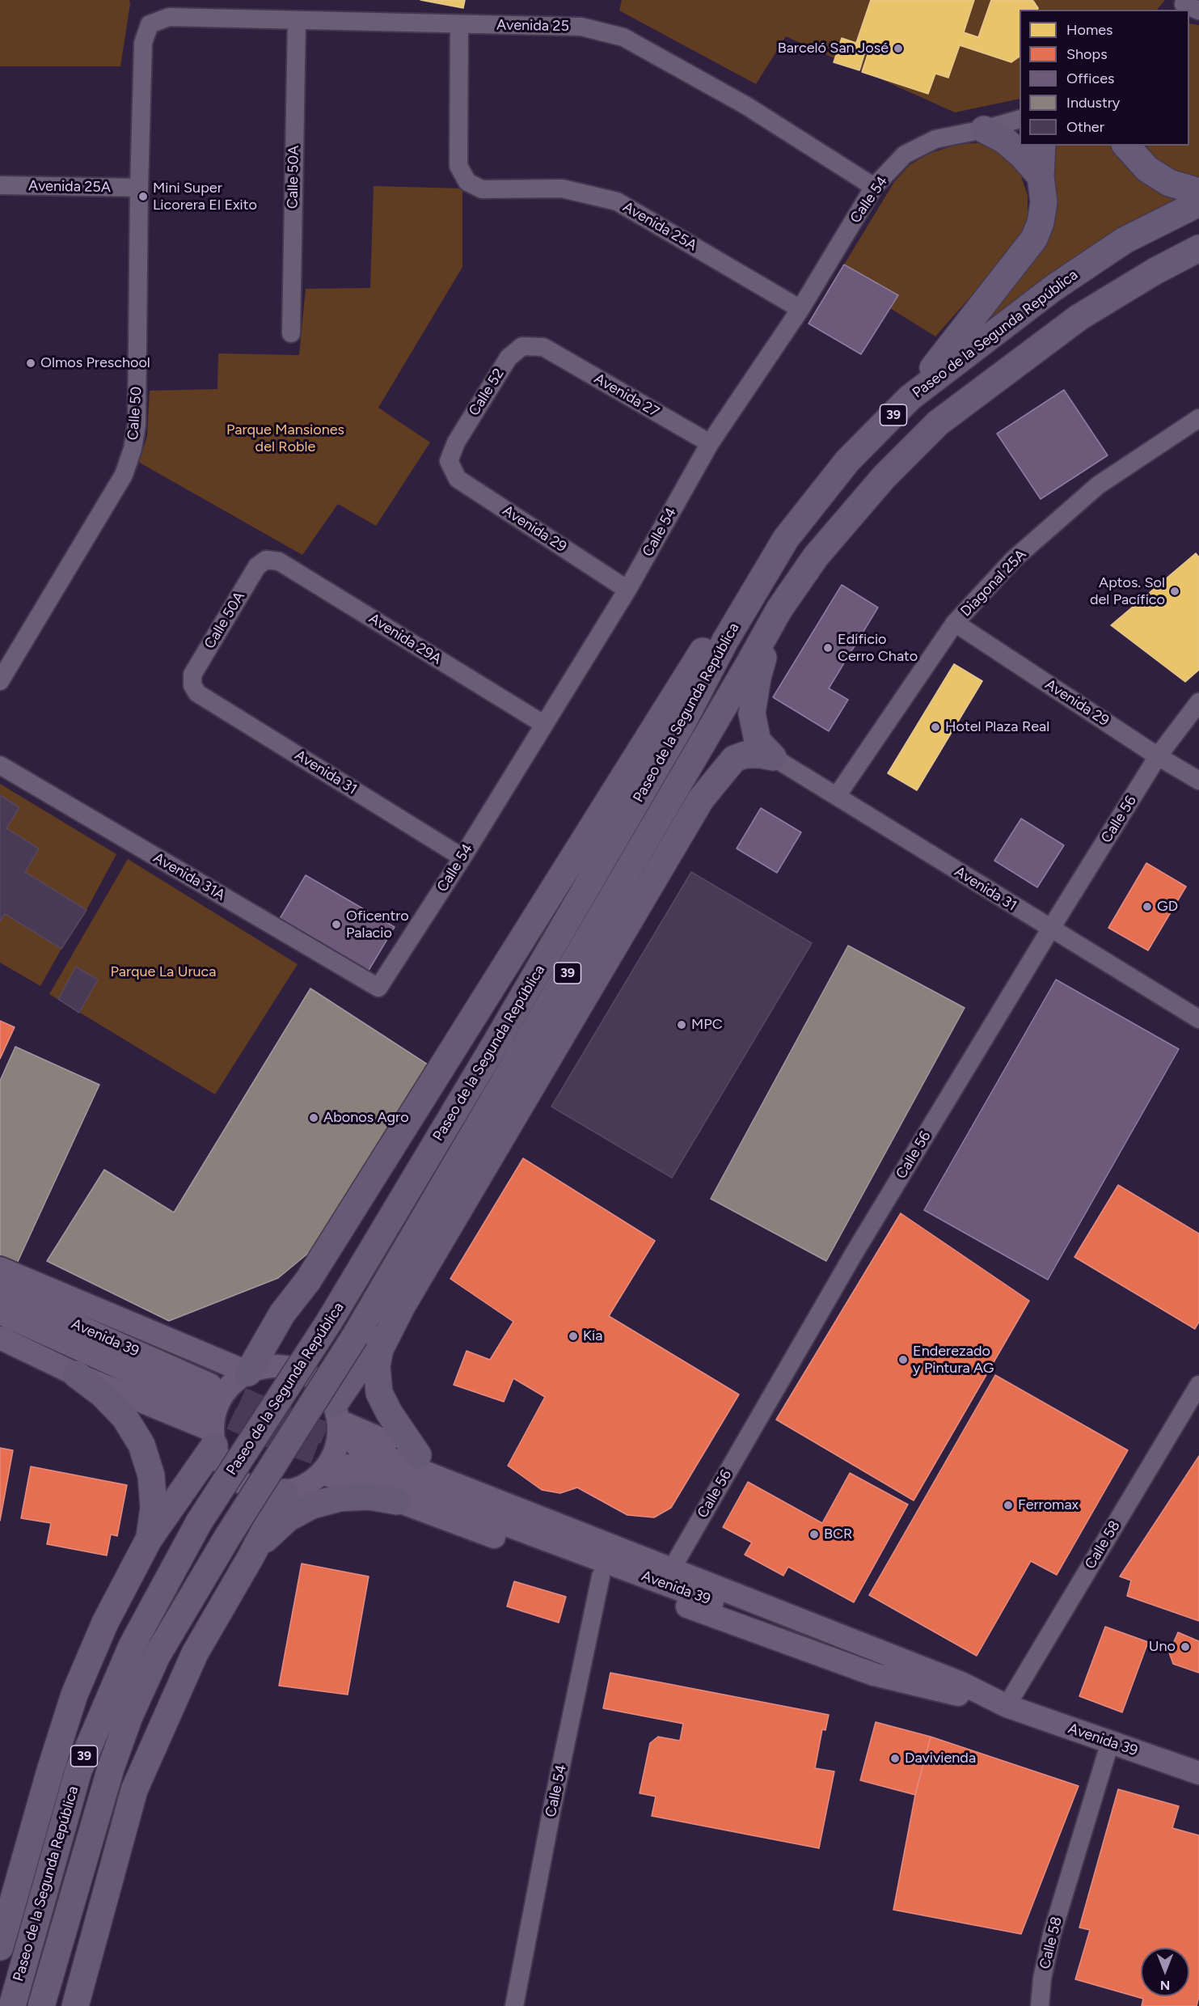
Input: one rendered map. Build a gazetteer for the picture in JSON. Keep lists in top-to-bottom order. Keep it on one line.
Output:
{"streets":{"highway":["Paseo de la Segunda República","39"],"main road":["Avenida 39"],"street":["Avenida 25","Calle 50A","Avenida 25A","Calle 54","Calle 52","Avenida 27","Calle 50","Avenida 29","Diagonal 25A","Avenida 29A","Avenida 31","Calle 56","Avenida 31A","Calle 58"]},"crossings":[["Avenida 25","Calle 50A"],["Avenida 25","Avenida 25A"],["Avenida 25","Calle 54"],["Avenida 25","Calle 50"],["Calle 50A","Avenida 29A"],["Calle 50A","Avenida 31"],["Avenida 25A","Calle 54"],["Avenida 25A","Calle 50"],["Calle 54","Avenida 27"],["Calle 54","Avenida 29"],["Calle 54","Avenida 29A"],["Calle 54","Avenida 31"],["Calle 54","Avenida 31A"],["Calle 52","Avenida 27"],["Calle 52","Avenida 29"],["Avenida 29","Diagonal 25A"],["Avenida 29","Calle 56"],["Diagonal 25A","Avenida 31"],["Avenida 31","Calle 56"],["Avenida 39","Calle 58"]],"parks":["Parque Mansiones del Roble","Parque La Uruca"],"places":["Barceló San José","Mini Super Licorera El Exito","Olmos Preschool","Aptos. Sol del Pacífico","Edificio Cerro Chato","Hotel Plaza Real","GD","Oficentro Palacio","MPC","Abonos Agro","Kia","Enderezado y Pintura AG","Ferromax","BCR","Uno","Davivienda"],"legend":["Homes","Shops","Offices","Industry","Other"],"north":"bottom"}
